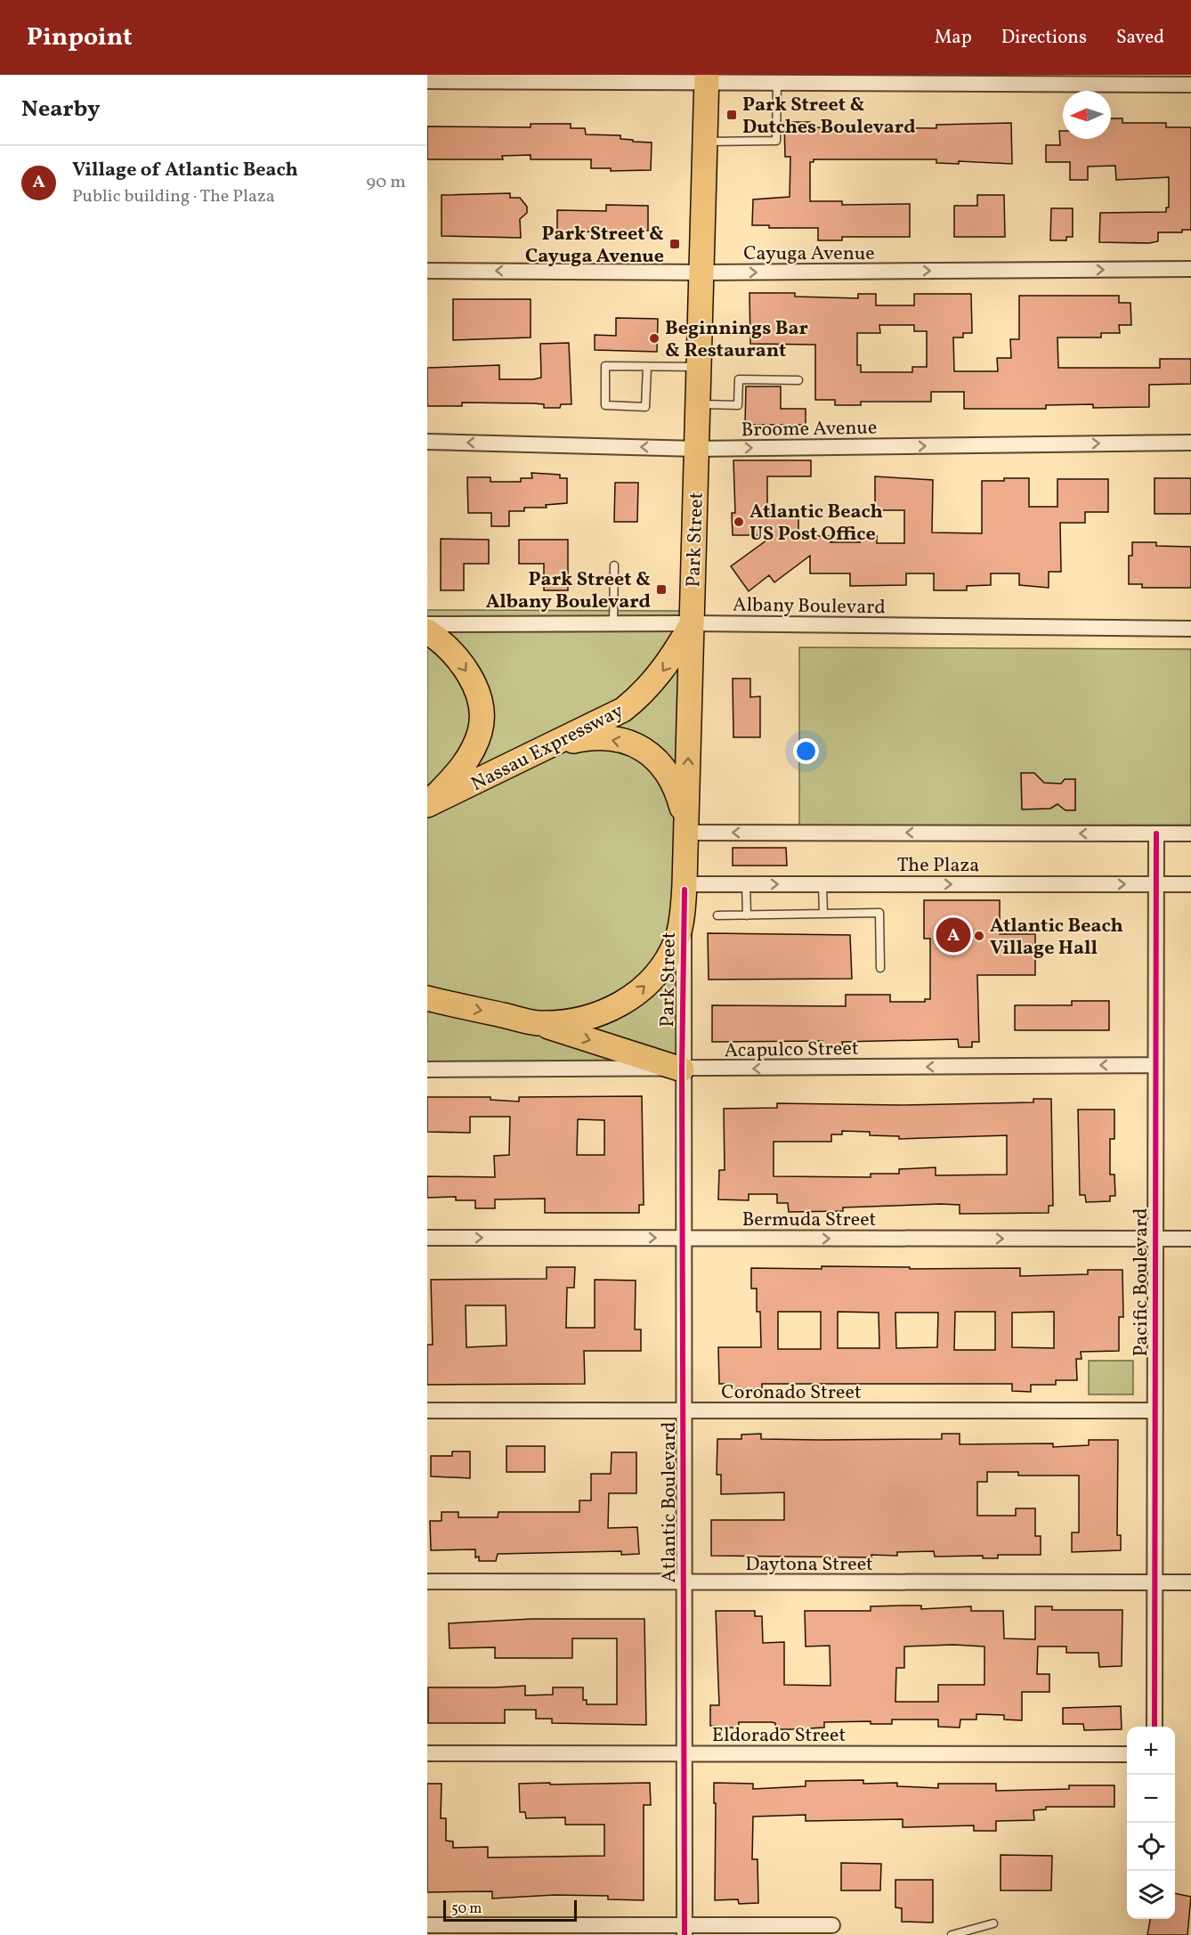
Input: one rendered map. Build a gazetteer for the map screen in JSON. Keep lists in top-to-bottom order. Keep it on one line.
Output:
{"streets":{"highway":["Park Street","Nassau Expressway"],"street":["Cayuga Avenue","Broome Avenue","Albany Boulevard","The Plaza","Acapulco Street","Bermuda Street","Pacific Boulevard","Coronado Street","Atlantic Boulevard","Daytona Street","Eldorado Street"]},"crossings":[["Cayuga Avenue","Park Street"],["Broome Avenue","Park Street"],["Park Street","Albany Boulevard"],["Park Street","Nassau Expressway"],["Park Street","The Plaza"],["Park Street","Acapulco Street"],["Park Street","Atlantic Boulevard"],["Albany Boulevard","Nassau Expressway"],["The Plaza","Pacific Boulevard"],["Acapulco Street","Pacific Boulevard"],["Acapulco Street","Atlantic Boulevard"],["Bermuda Street","Pacific Boulevard"],["Bermuda Street","Atlantic Boulevard"],["Pacific Boulevard","Coronado Street"],["Pacific Boulevard","Daytona Street"],["Coronado Street","Atlantic Boulevard"],["Atlantic Boulevard","Daytona Street"],["Atlantic Boulevard","Eldorado Street"]],"one_way":["Nassau Expressway","Acapulco Street","Bermuda Street"],"places":{"transit":["Park Street & Dutches Boulevard","Park Street & Cayuga Avenue","Park Street & Albany Boulevard"],"other":["Beginnings Bar & Restaurant","Atlantic Beach US Post Office","Atlantic Beach Village Hall"]},"scale_bar":"50 m","north":"left","page":{"header":"Pinpoint","nav":["Map","Directions","Saved"],"heading":"Nearby","list":[{"mark":"A","name":"Village of Atlantic Beach","note":"Public building · The Plaza","value":"90 m"}],"pins":"A","map_buttons":["+","−"],"scale":"50 m"}}
